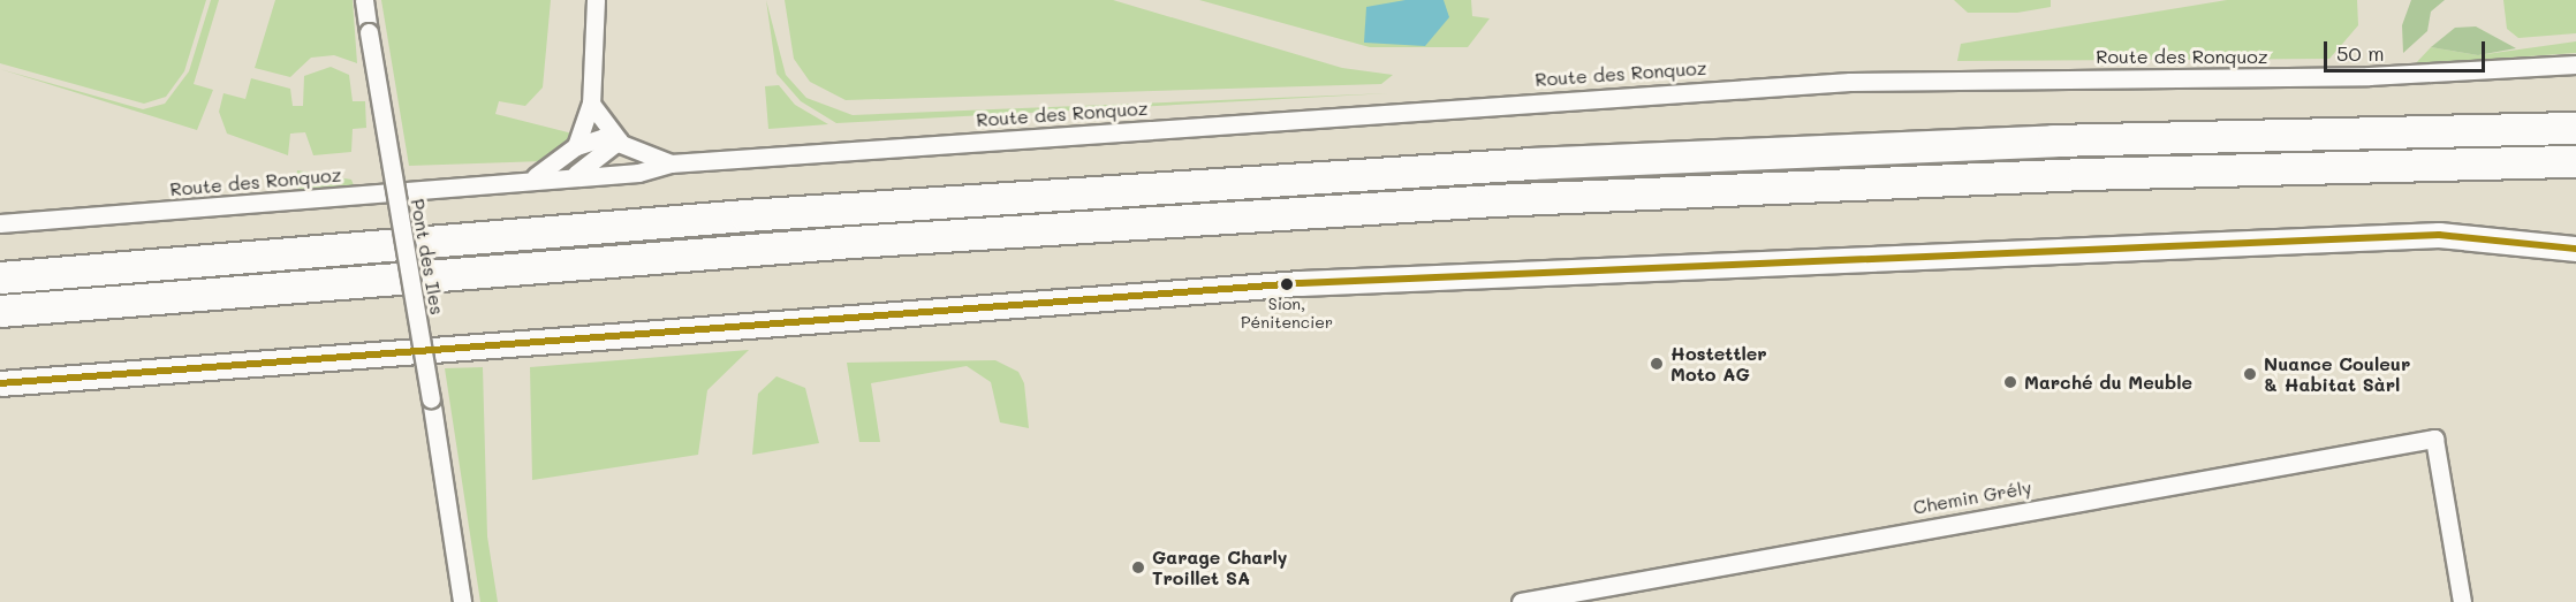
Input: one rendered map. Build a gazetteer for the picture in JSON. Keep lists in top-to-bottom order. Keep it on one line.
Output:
{"streets":{"street":["Route des Ronquoz","Pont des Iles","Chemin Grély"]},"places":["Sion, Pénitencier","Hostettler Moto AG","Nuance Couleur & Habitat Sàrl","Marché du Meuble","Garage Charly Troillet SA"],"scale_bar":"50 m"}
